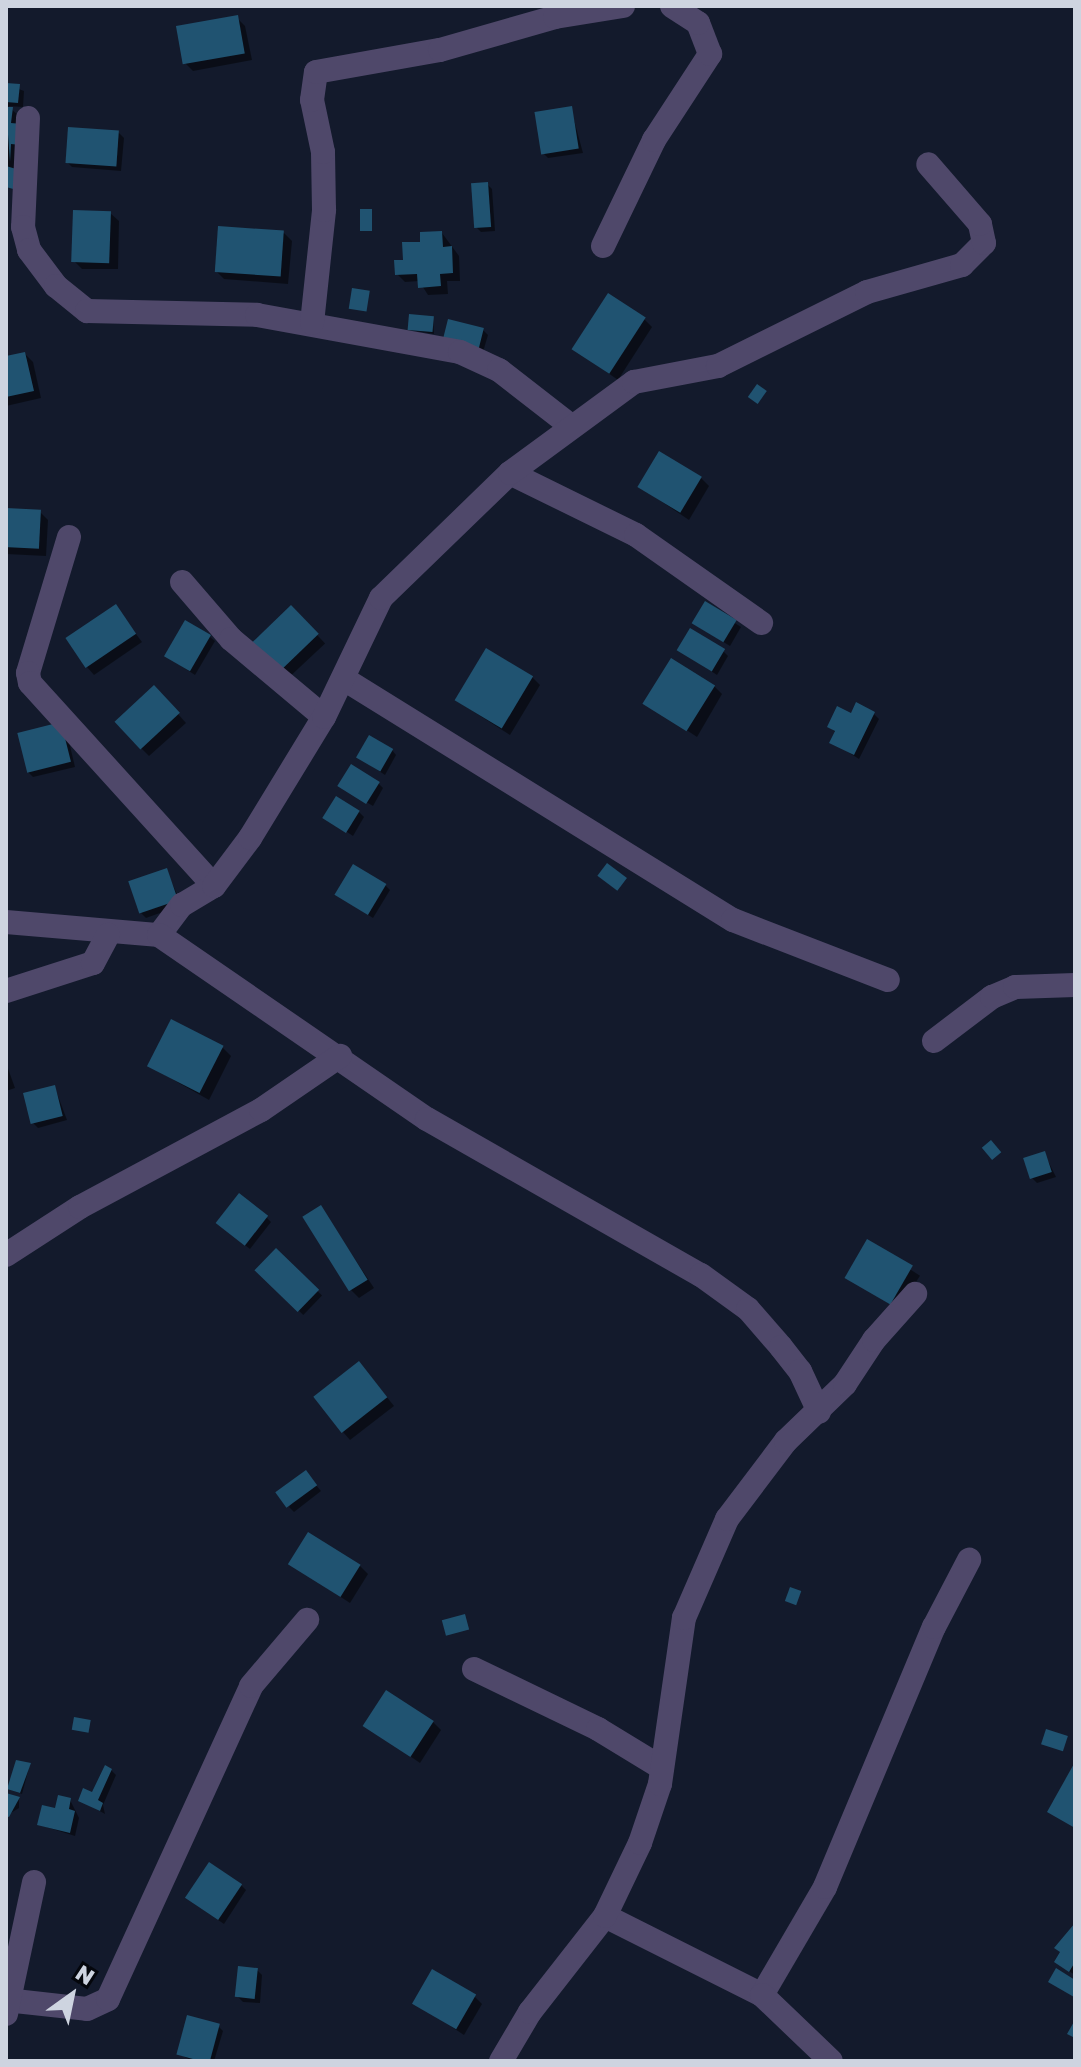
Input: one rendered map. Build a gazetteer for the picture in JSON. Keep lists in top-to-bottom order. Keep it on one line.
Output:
{"north":"top right"}
